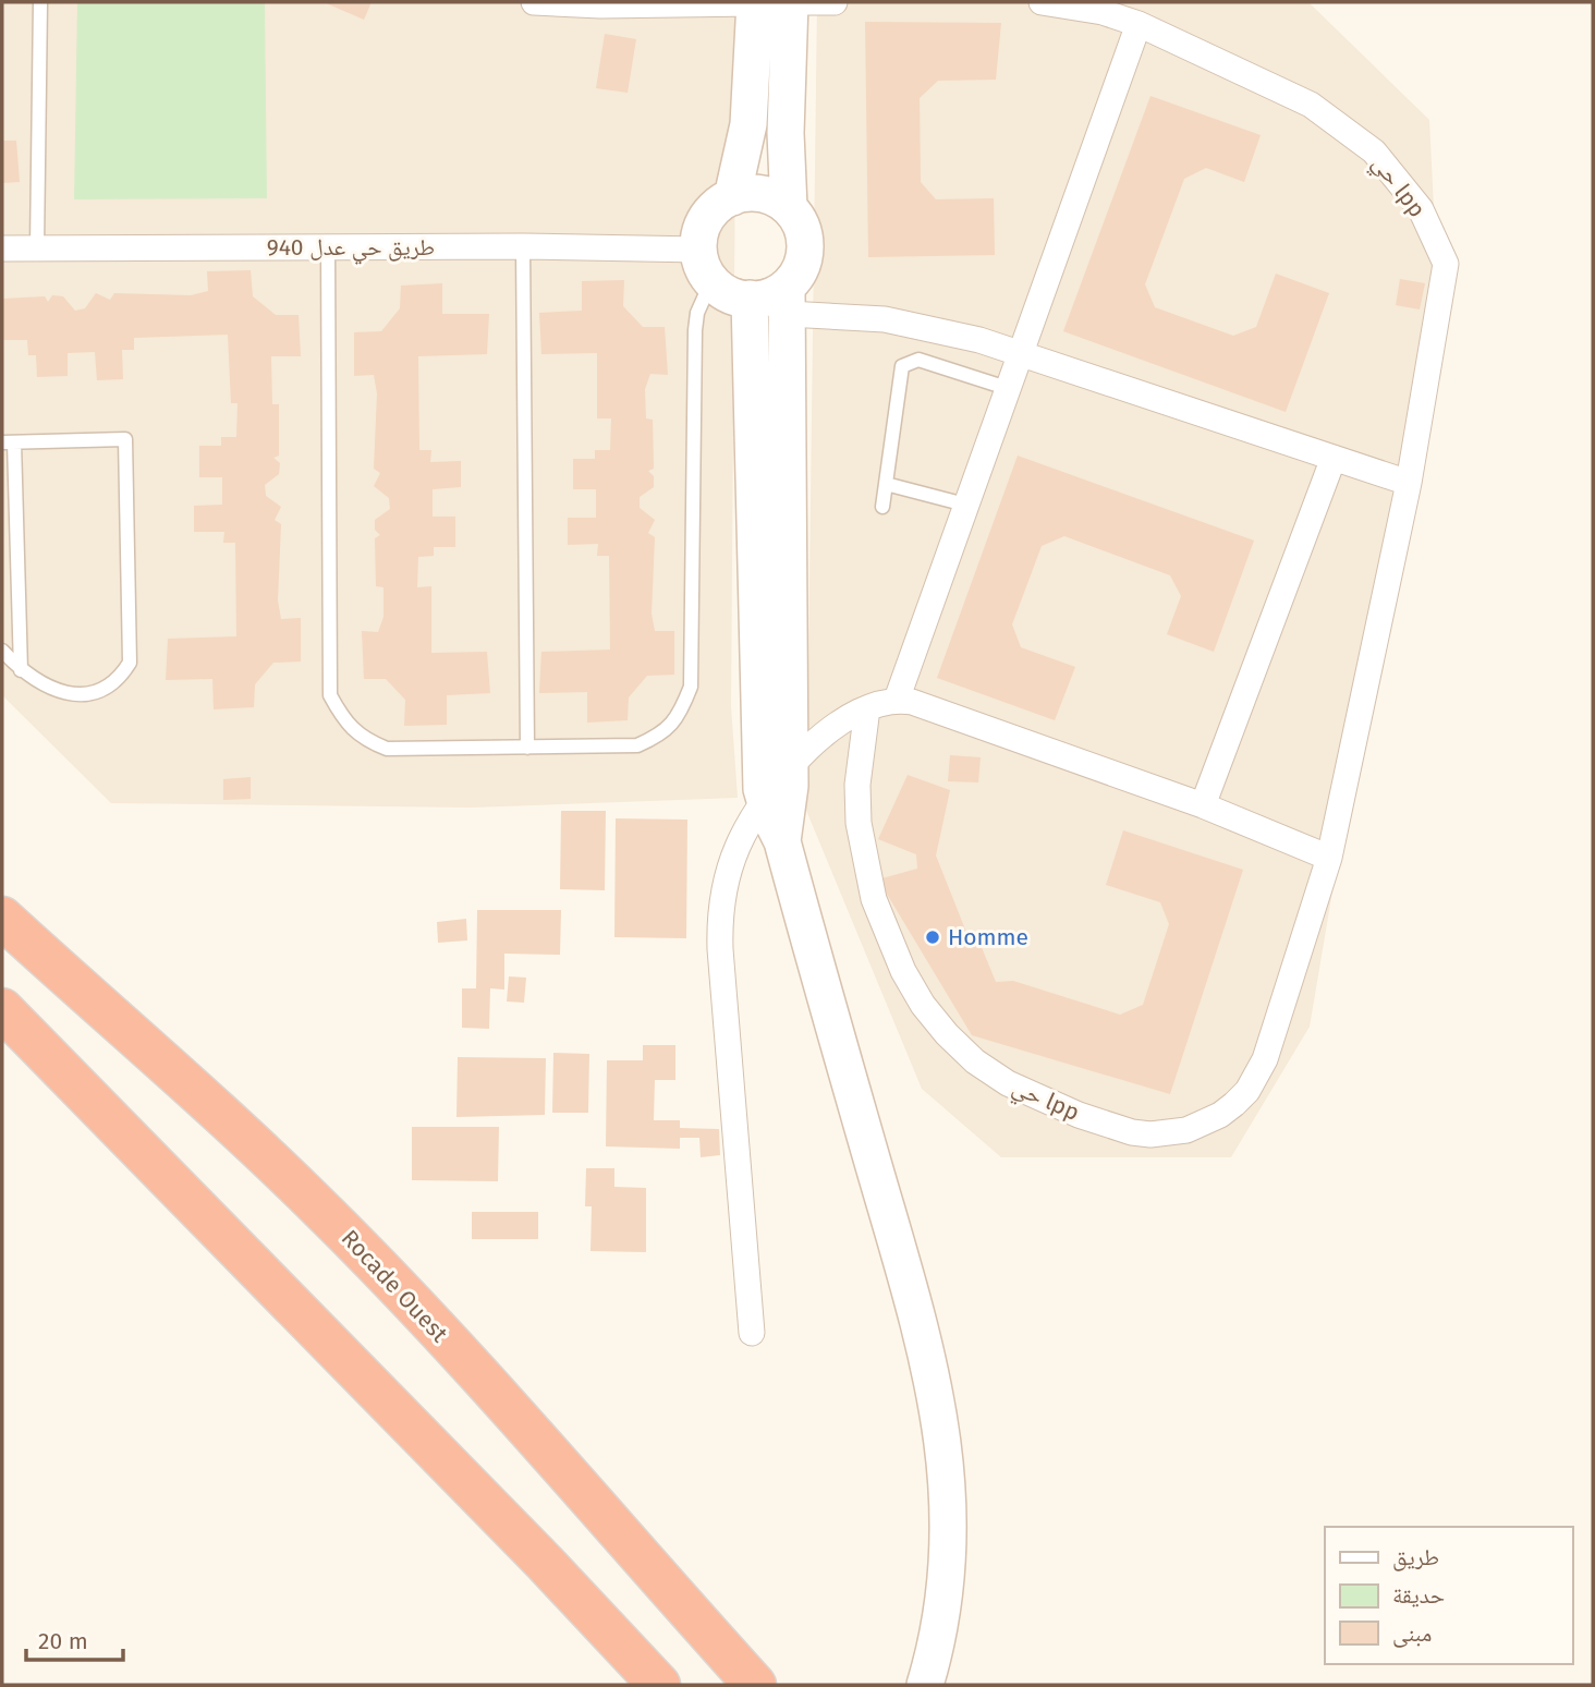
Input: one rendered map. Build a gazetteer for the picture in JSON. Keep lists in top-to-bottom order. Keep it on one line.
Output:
{"streets":{"highway":["Rocade Ouest"],"street":["حي lpp","طريق حي عدل 940"]},"places":["Homme"],"legend":["طريق","حديقة","مبنى"],"scale_bar":"20 m"}
